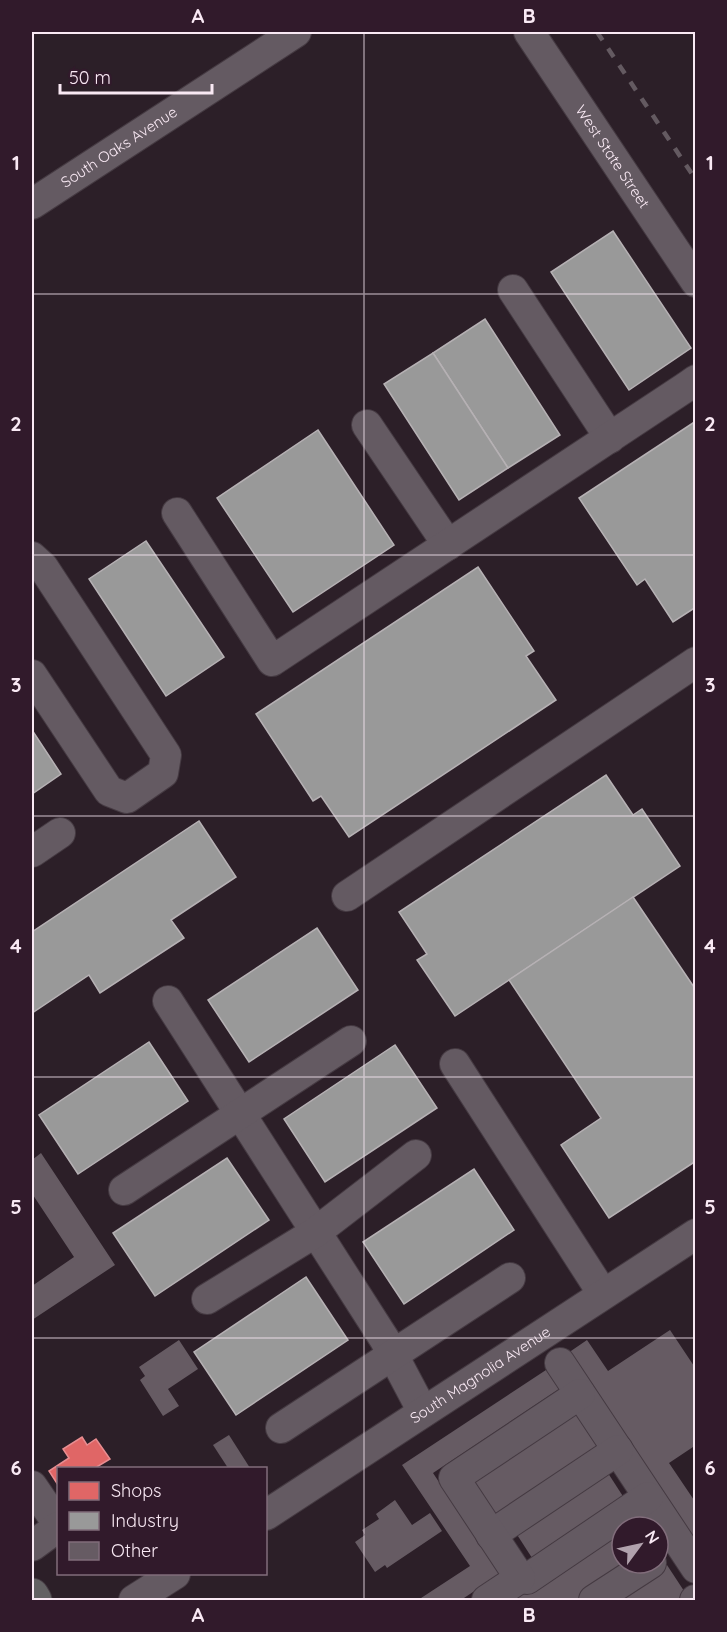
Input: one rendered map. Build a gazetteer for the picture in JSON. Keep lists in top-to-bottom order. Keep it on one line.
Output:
{"streets":{"street":["South Oaks Avenue","West State Street","South Magnolia Avenue"]},"legend":["Shops","Industry","Other"],"scale_bar":"50 m","north":"top right","grid":{"columns":["A","B"],"rows":["1","2","3","4","5","6"]}}
